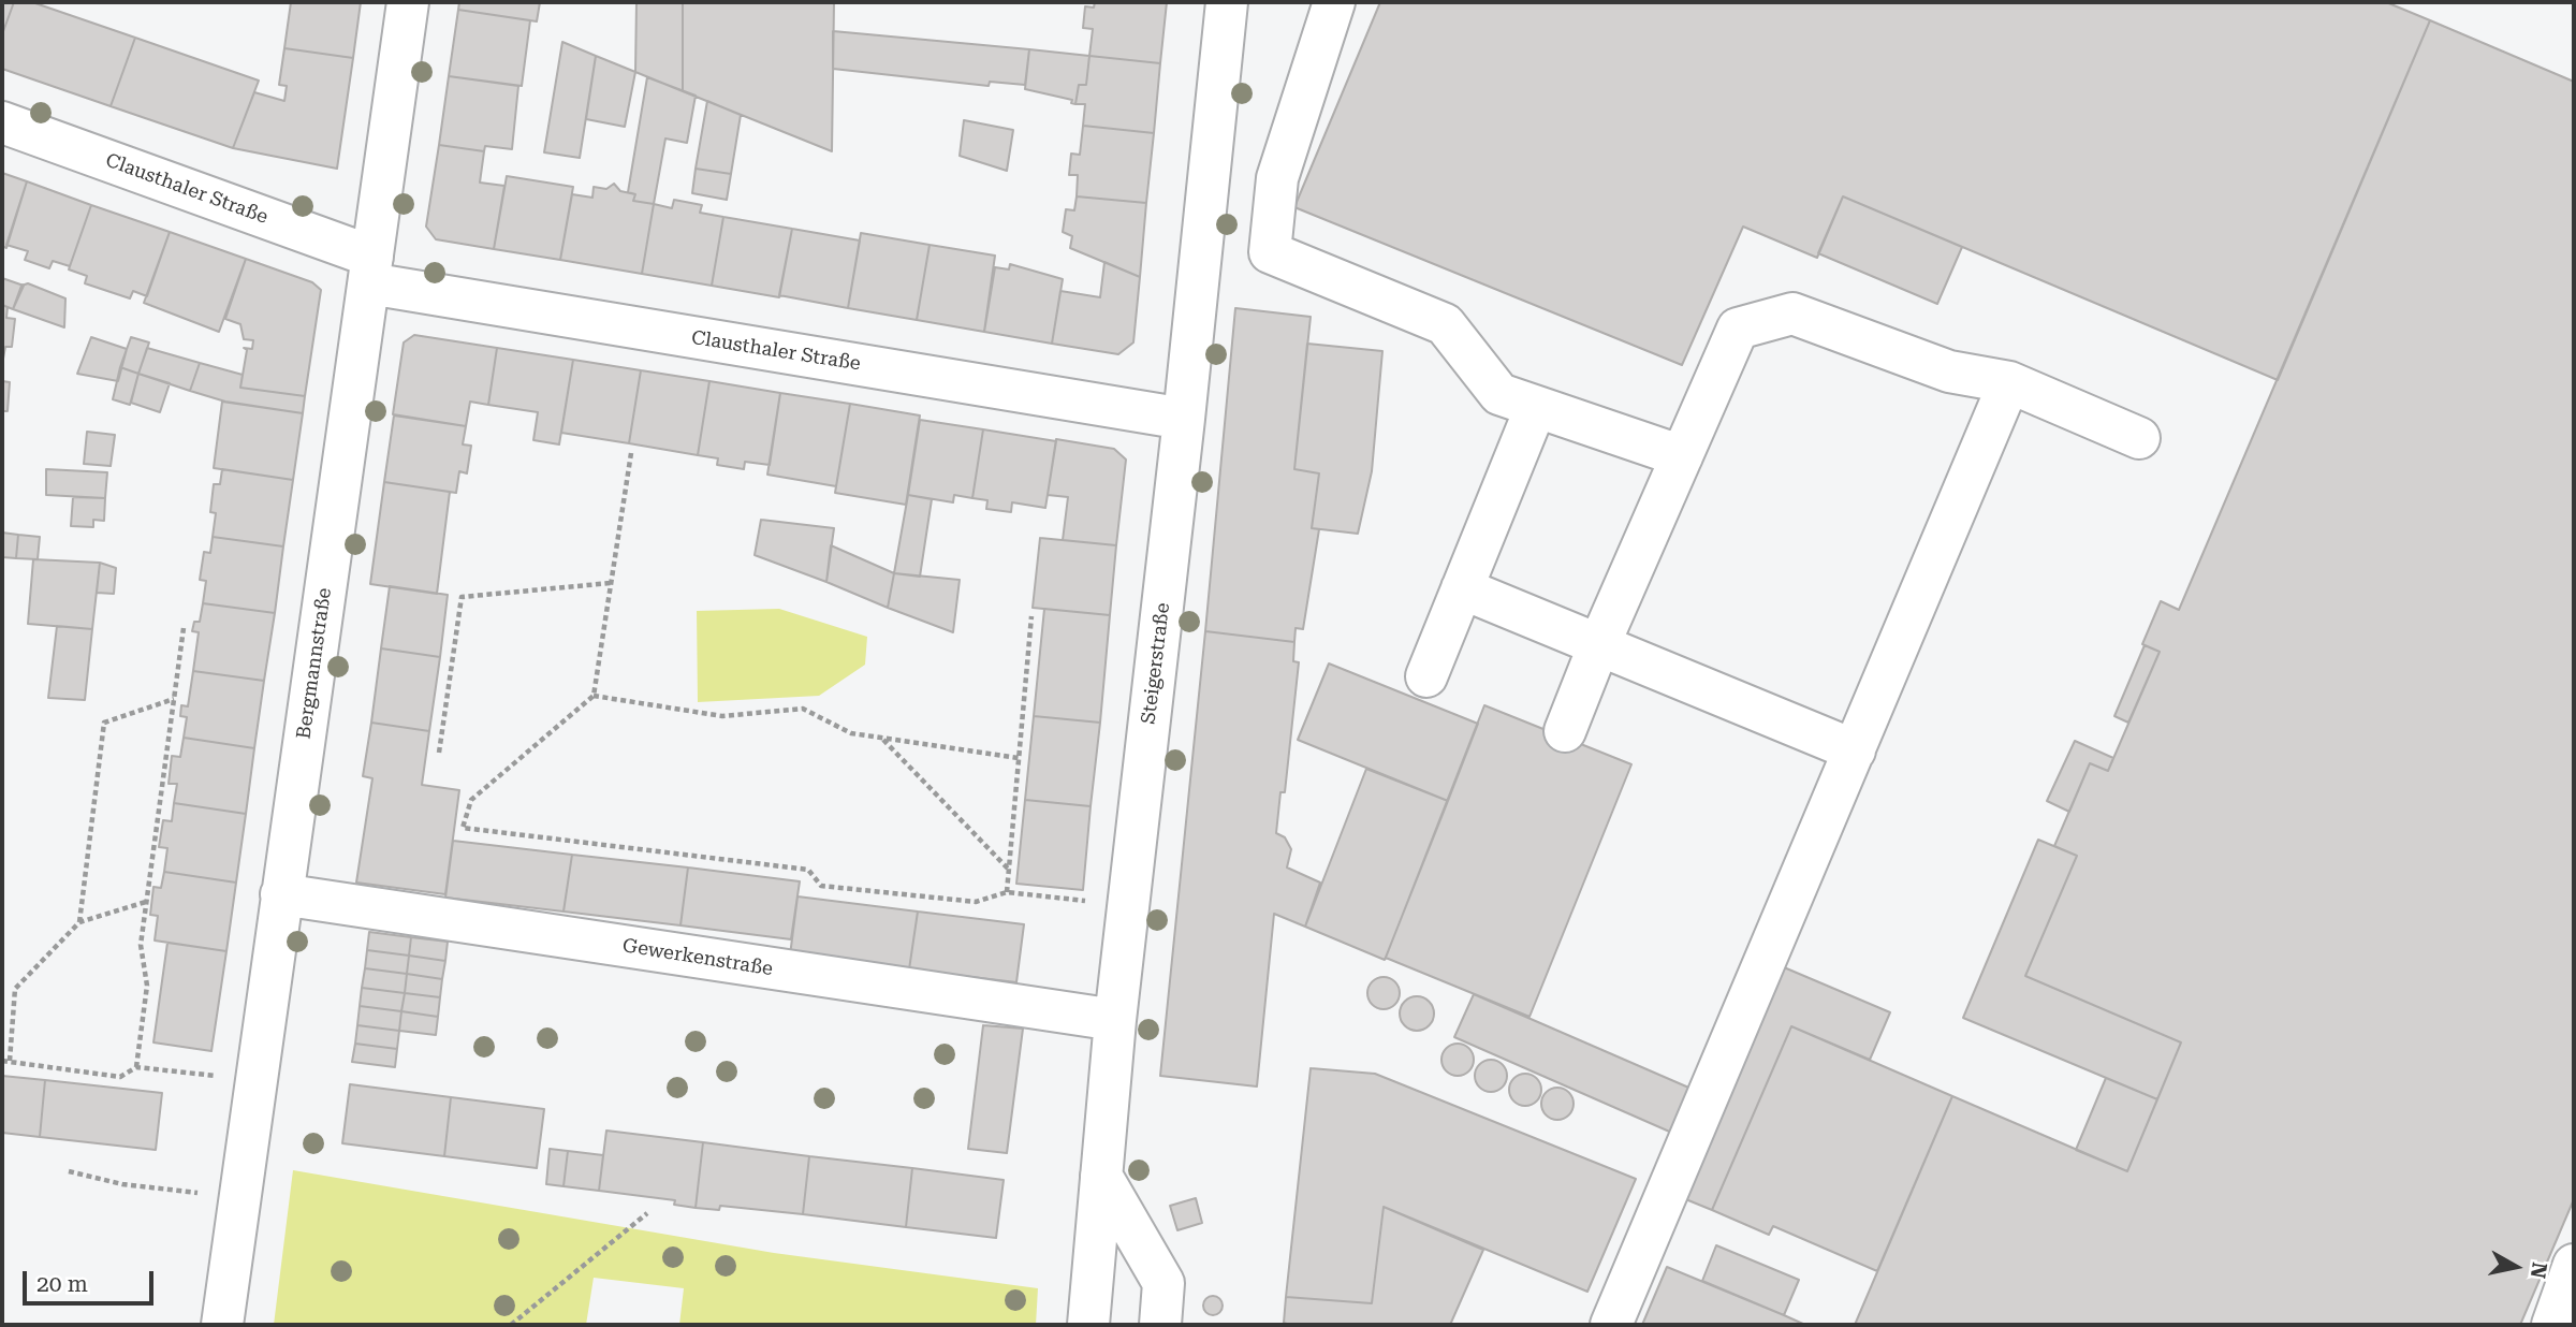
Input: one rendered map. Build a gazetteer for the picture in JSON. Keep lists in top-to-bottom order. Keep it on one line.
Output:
{"streets":{"street":["Clausthaler Straße","Bergmannstraße","Steigerstraße","Gewerkenstraße"]},"crossings":[["Clausthaler Straße","Bergmannstraße"],["Clausthaler Straße","Steigerstraße"],["Bergmannstraße","Gewerkenstraße"],["Steigerstraße","Gewerkenstraße"]],"scale_bar":"20 m","north":"right"}
